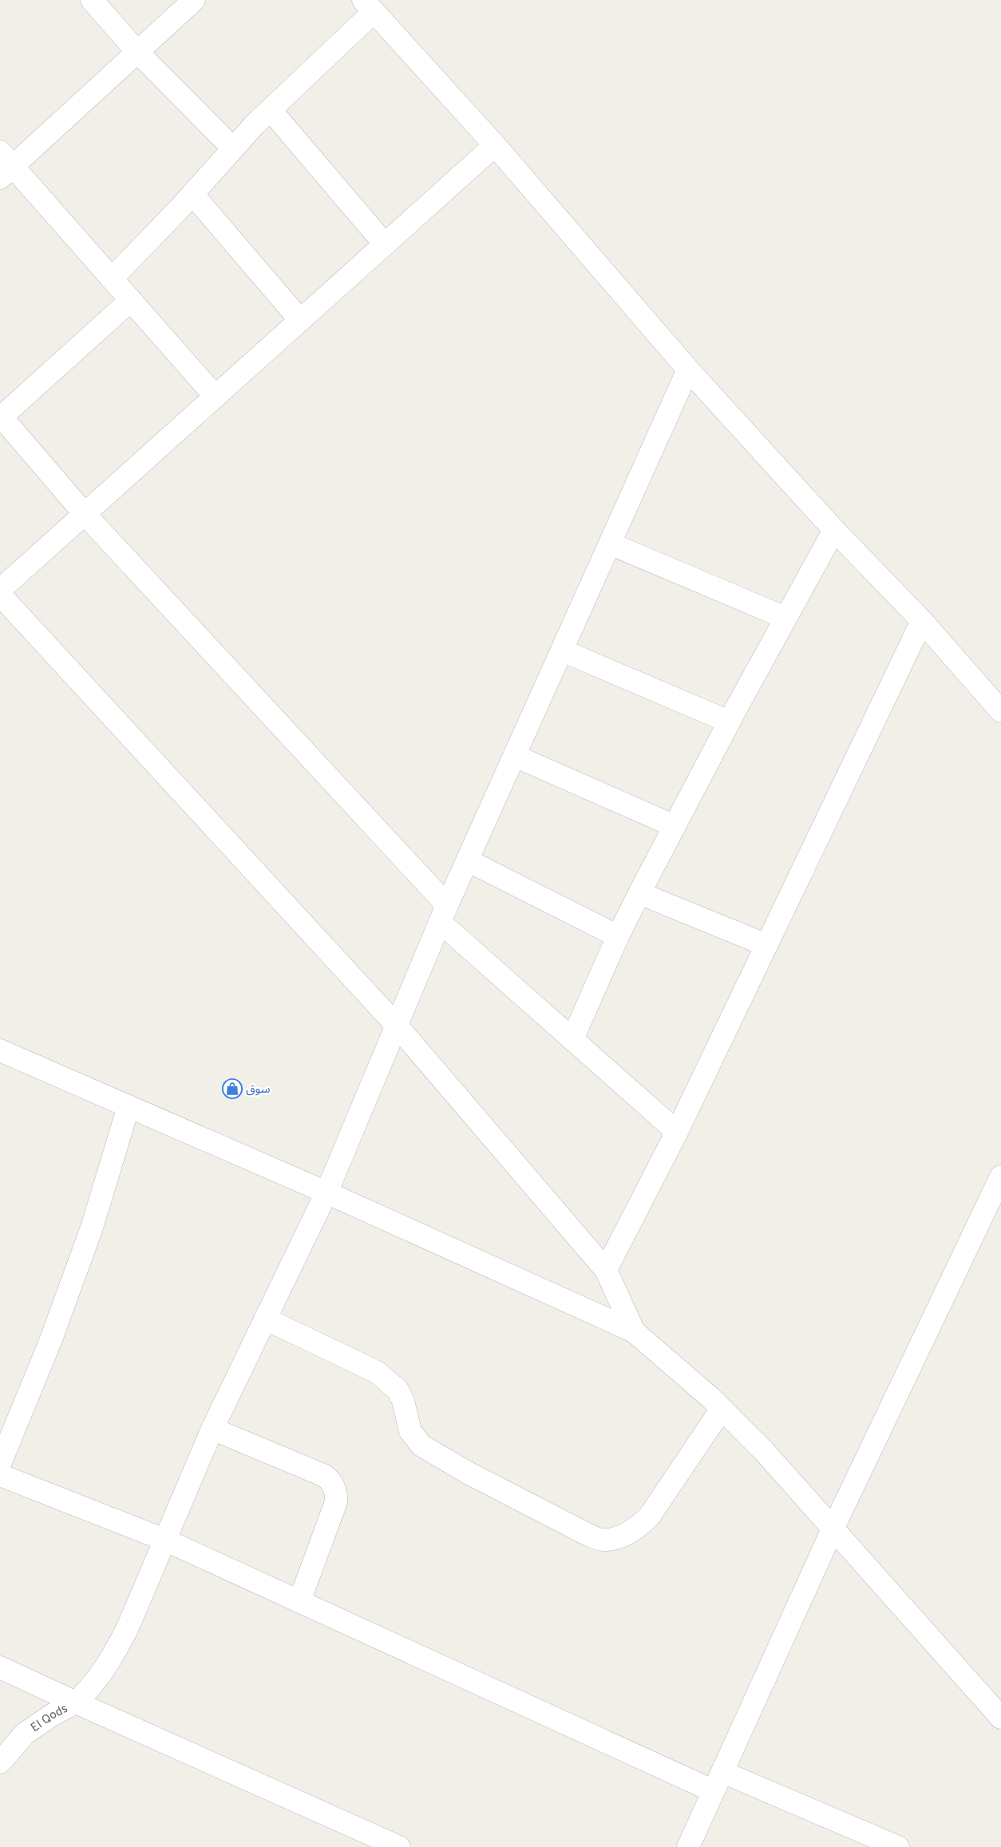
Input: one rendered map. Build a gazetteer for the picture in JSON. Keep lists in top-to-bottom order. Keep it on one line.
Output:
{"streets":{"street":["El Qods"]},"places":{"shop":["سوق"]}}
